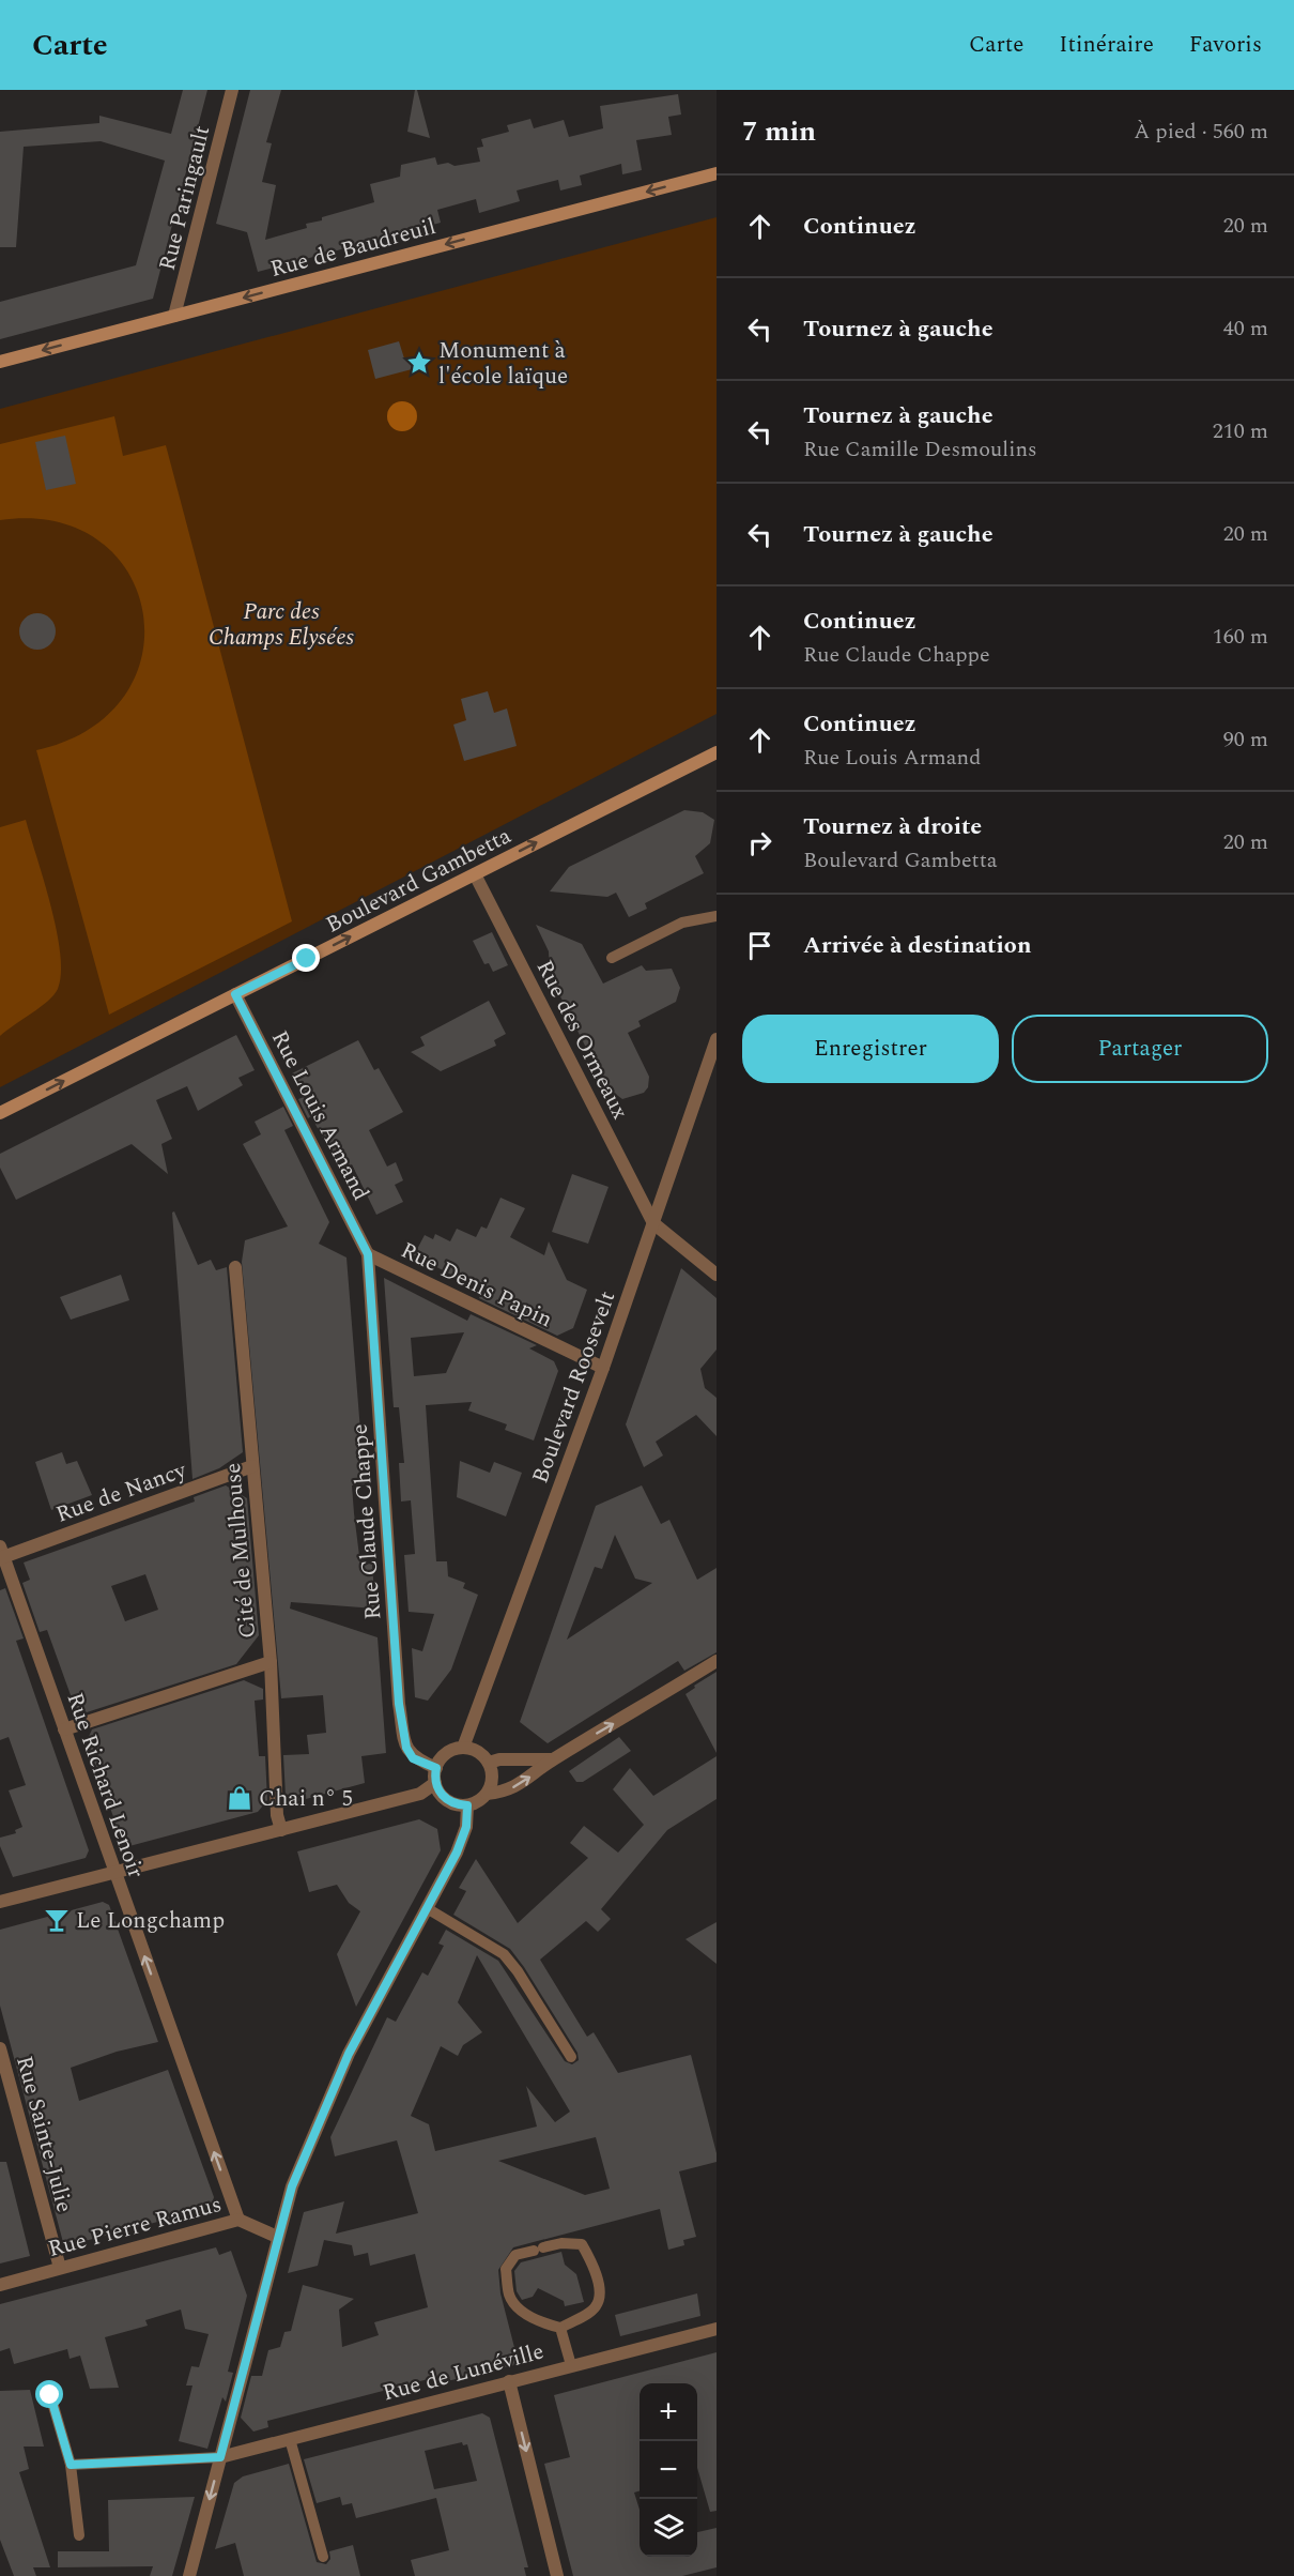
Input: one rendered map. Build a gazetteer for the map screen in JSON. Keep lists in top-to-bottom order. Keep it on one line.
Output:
{"streets":{"main road":["Rue de Baudreuil","Boulevard Gambetta"],"street":["Rue Paringault","Rue des Ormeaux","Rue Louis Armand","Rue Denis Papin","Boulevard Roosevelt","Rue de Nancy","Rue Claude Chappe","Cité de Mulhouse","Rue Richard Lenoir","Rue Sainte-Julie","Rue Pierre Ramus","Rue de Lunéville"]},"crossings":[["Rue Paringault","Rue de Baudreuil"],["Boulevard Gambetta","Rue des Ormeaux"],["Boulevard Gambetta","Rue Louis Armand"],["Rue des Ormeaux","Boulevard Roosevelt"],["Rue Louis Armand","Rue Denis Papin"],["Rue Louis Armand","Rue Claude Chappe"],["Rue Denis Papin","Boulevard Roosevelt"],["Rue Denis Papin","Rue Claude Chappe"],["Boulevard Roosevelt","Rue Claude Chappe"],["Rue de Nancy","Cité de Mulhouse"],["Rue de Nancy","Rue Richard Lenoir"],["Rue Richard Lenoir","Rue Pierre Ramus"],["Rue Sainte-Julie","Rue Pierre Ramus"]],"one_way":["Rue de Baudreuil","Boulevard Gambetta","Rue Richard Lenoir"],"parks":["Parc des Champs Elysées"],"places":{"place":["Monument à l'école laïque"],"shop":["Chai n° 5"],"bar":["Le Longchamp"]},"page":{"header":"Carte","nav":["Carte","Itinéraire","Favoris"],"heading":["7 min","À pied · 560 m"],"list":[["Continuez","20 m"],["Tournez à gauche","40 m"],["Tournez à gauche","Rue Camille Desmoulins","210 m"],["Tournez à gauche","20 m"],["Continuez","Rue Claude Chappe","160 m"],["Continuez","Rue Louis Armand","90 m"],["Tournez à droite","Boulevard Gambetta","20 m"],"Arrivée à destination"],"buttons":["Enregistrer","Partager"],"map_buttons":["+","−"]}}
